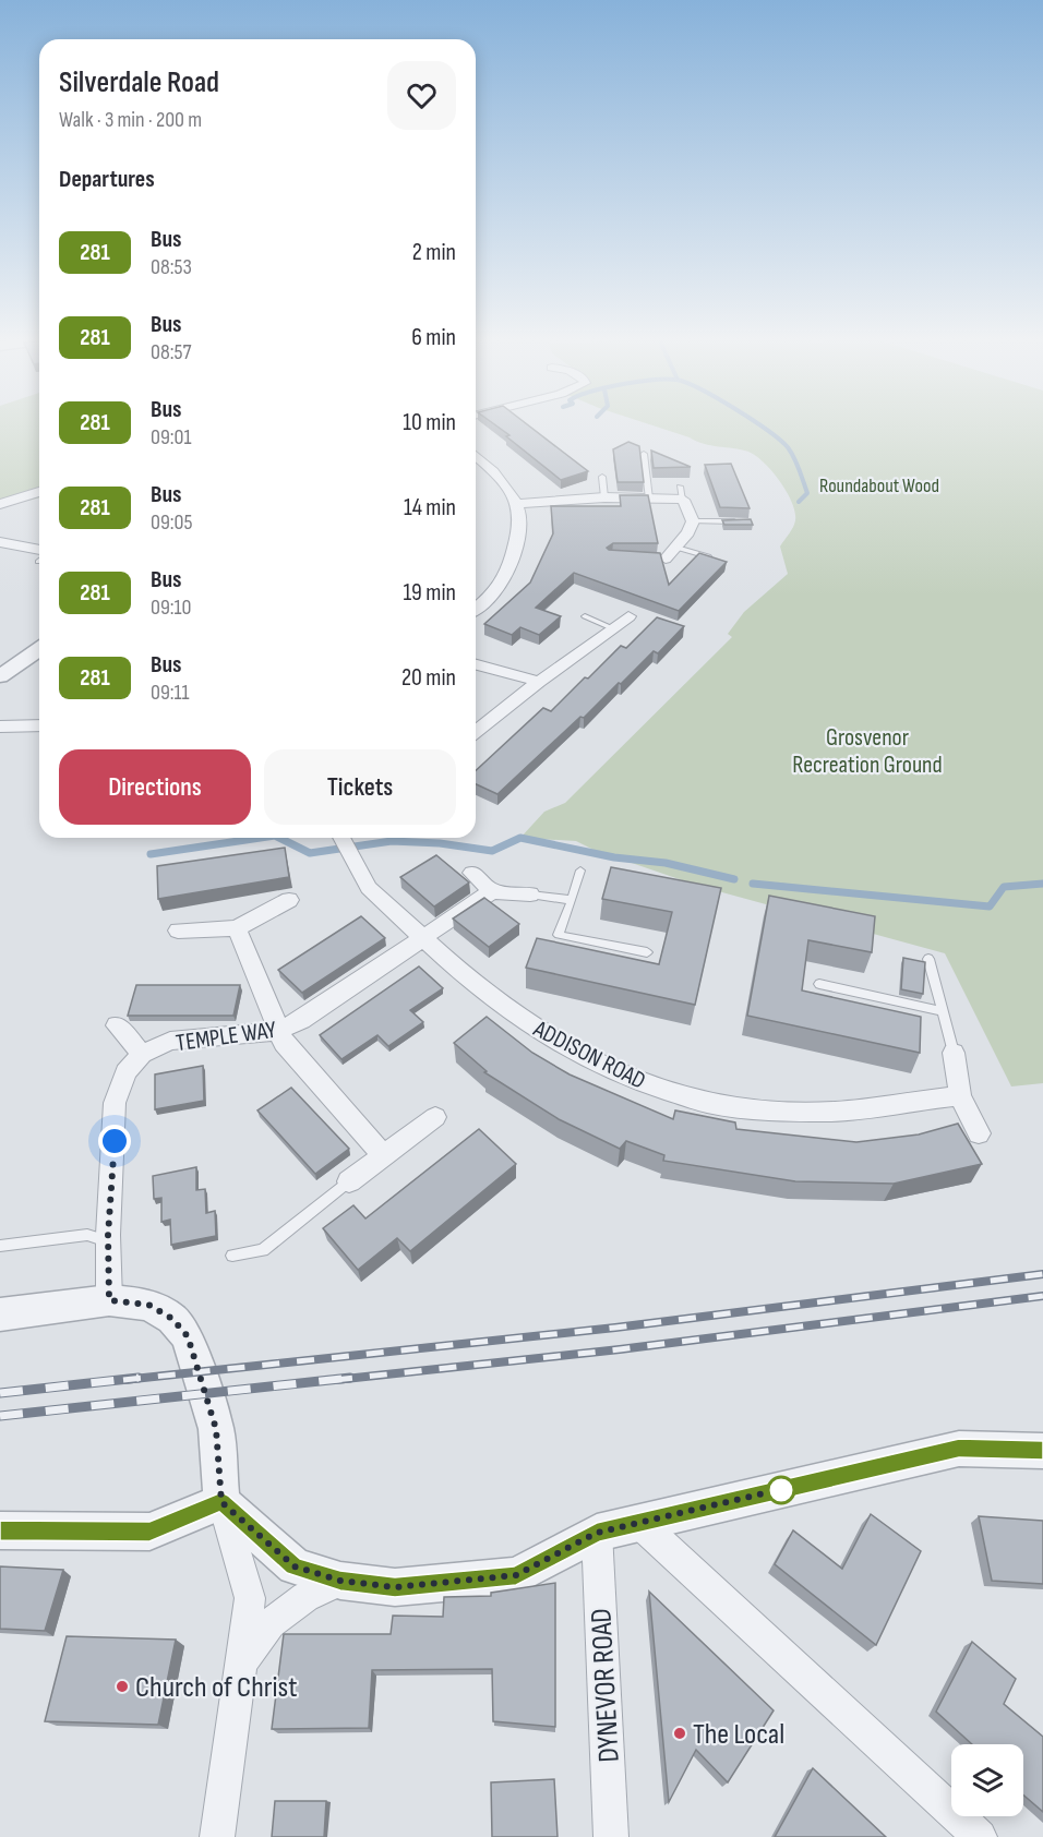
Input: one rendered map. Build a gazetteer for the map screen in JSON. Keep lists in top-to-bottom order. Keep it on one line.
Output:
{"streets":{"street":["TEMPLE WAY","ADDISON ROAD","DYNEVOR ROAD"]},"crossings":[["TEMPLE WAY","ADDISON ROAD"]],"parks":["Roundabout Wood","Grosvenor Recreation Ground"],"places":["Church of Christ","The Local"],"lines":["bus line 281"],"page":{"heading":[["Silverdale Road","Walk · 3 min · 200 m"],"Departures"],"list":[{"mark":"281","name":"Bus","note":"08:53","value":"2 min"},{"mark":"281","name":"Bus","note":"08:57","value":"6 min"},{"mark":"281","name":"Bus","note":"09:01","value":"10 min"},{"mark":"281","name":"Bus","note":"09:05","value":"14 min"},{"mark":"281","name":"Bus","note":"09:10","value":"19 min"},{"mark":"281","name":"Bus","note":"09:11","value":"20 min"}],"buttons":["Directions","Tickets"]}}
